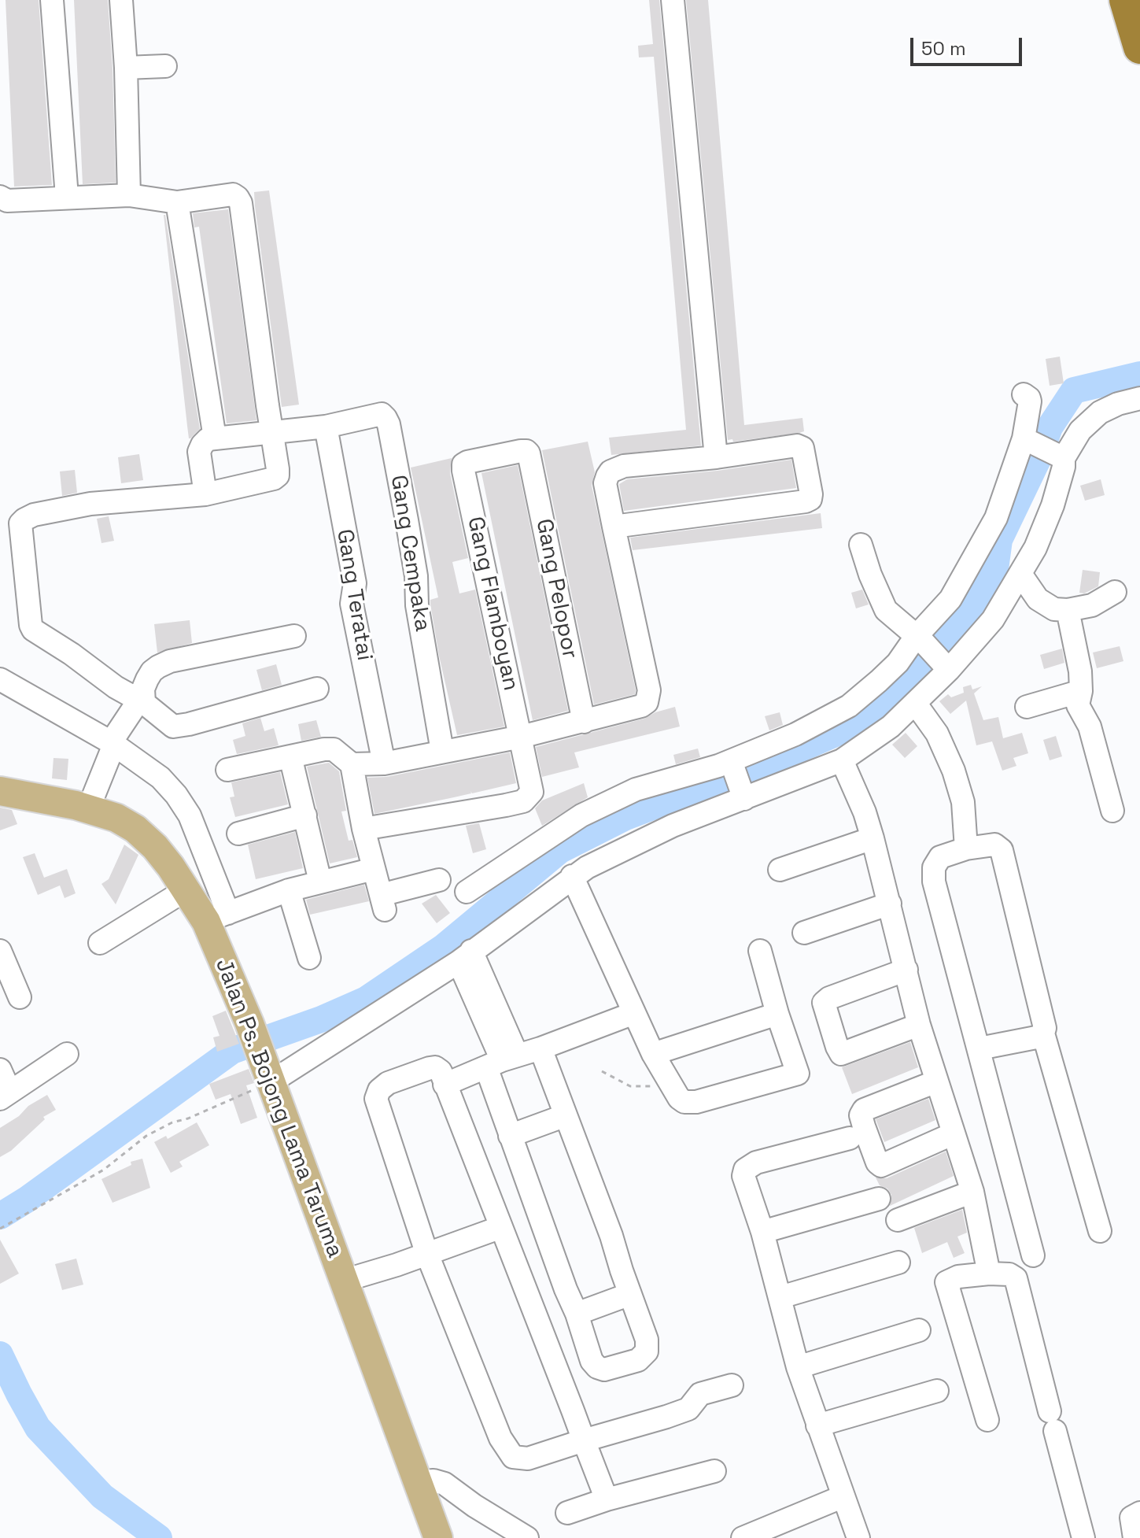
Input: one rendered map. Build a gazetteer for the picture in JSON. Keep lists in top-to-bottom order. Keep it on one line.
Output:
{"streets":{"main road":["Jalan Ps. Bojong Lama Taruma"],"street":["Gang Cempaka","Gang Pelopor","Gang Teratai","Gang Flamboyan"]},"crossings":[["Gang Cempaka","Gang Teratai"],["Gang Pelopor","Gang Flamboyan"]],"scale_bar":"50 m"}
